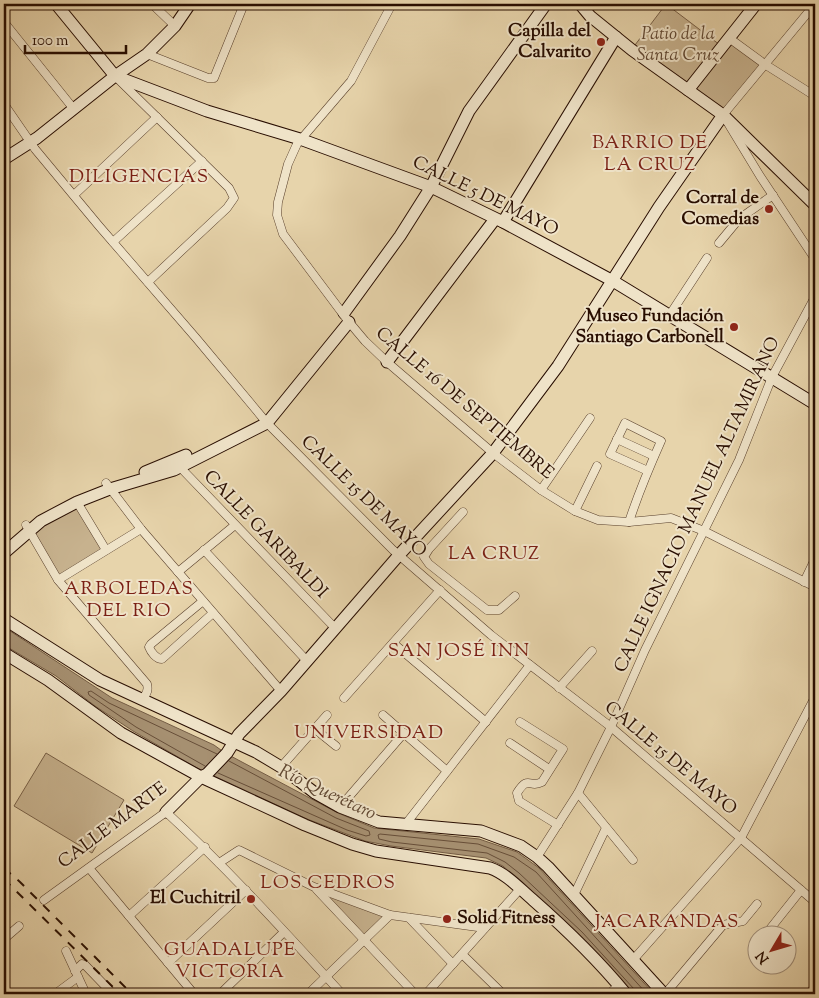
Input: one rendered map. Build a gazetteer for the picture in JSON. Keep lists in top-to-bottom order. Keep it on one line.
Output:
{"streets":{"street":["CALLE 5 DE MAYO","CALLE 16 DE SEPTIEMBRE","CALLE 15 DE MAYO","CALLE IGNACIO MANUEL ALTAMIRANO","CALLE GARIBALDI","CALLE MARTE"]},"crossings":[["CALLE 5 DE MAYO","CALLE 16 DE SEPTIEMBRE"],["CALLE 5 DE MAYO","CALLE IGNACIO MANUEL ALTAMIRANO"],["CALLE 5 DE MAYO","CALLE MARTE"],["CALLE 16 DE SEPTIEMBRE","CALLE IGNACIO MANUEL ALTAMIRANO"],["CALLE 16 DE SEPTIEMBRE","CALLE MARTE"],["CALLE 15 DE MAYO","CALLE IGNACIO MANUEL ALTAMIRANO"],["CALLE 15 DE MAYO","CALLE MARTE"],["CALLE GARIBALDI","CALLE MARTE"]],"districts":["BARRIO DE LA CRUZ","DILIGENCIAS","LA CRUZ","ARBOLEDAS DEL RIO","SAN JOSÉ INN","UNIVERSIDAD","LOS CEDROS","JACARANDAS","GUADALUPE VICTORIA"],"water":["Río Querétaro"],"parks":["Patio de la Santa Cruz"],"places":["Capilla del Calvarito","Corral de Comedias","Museo Fundación Santiago Carbonell","El Cuchitril","Solid Fitness"],"scale_bar":"100 m","north":"bottom left"}
